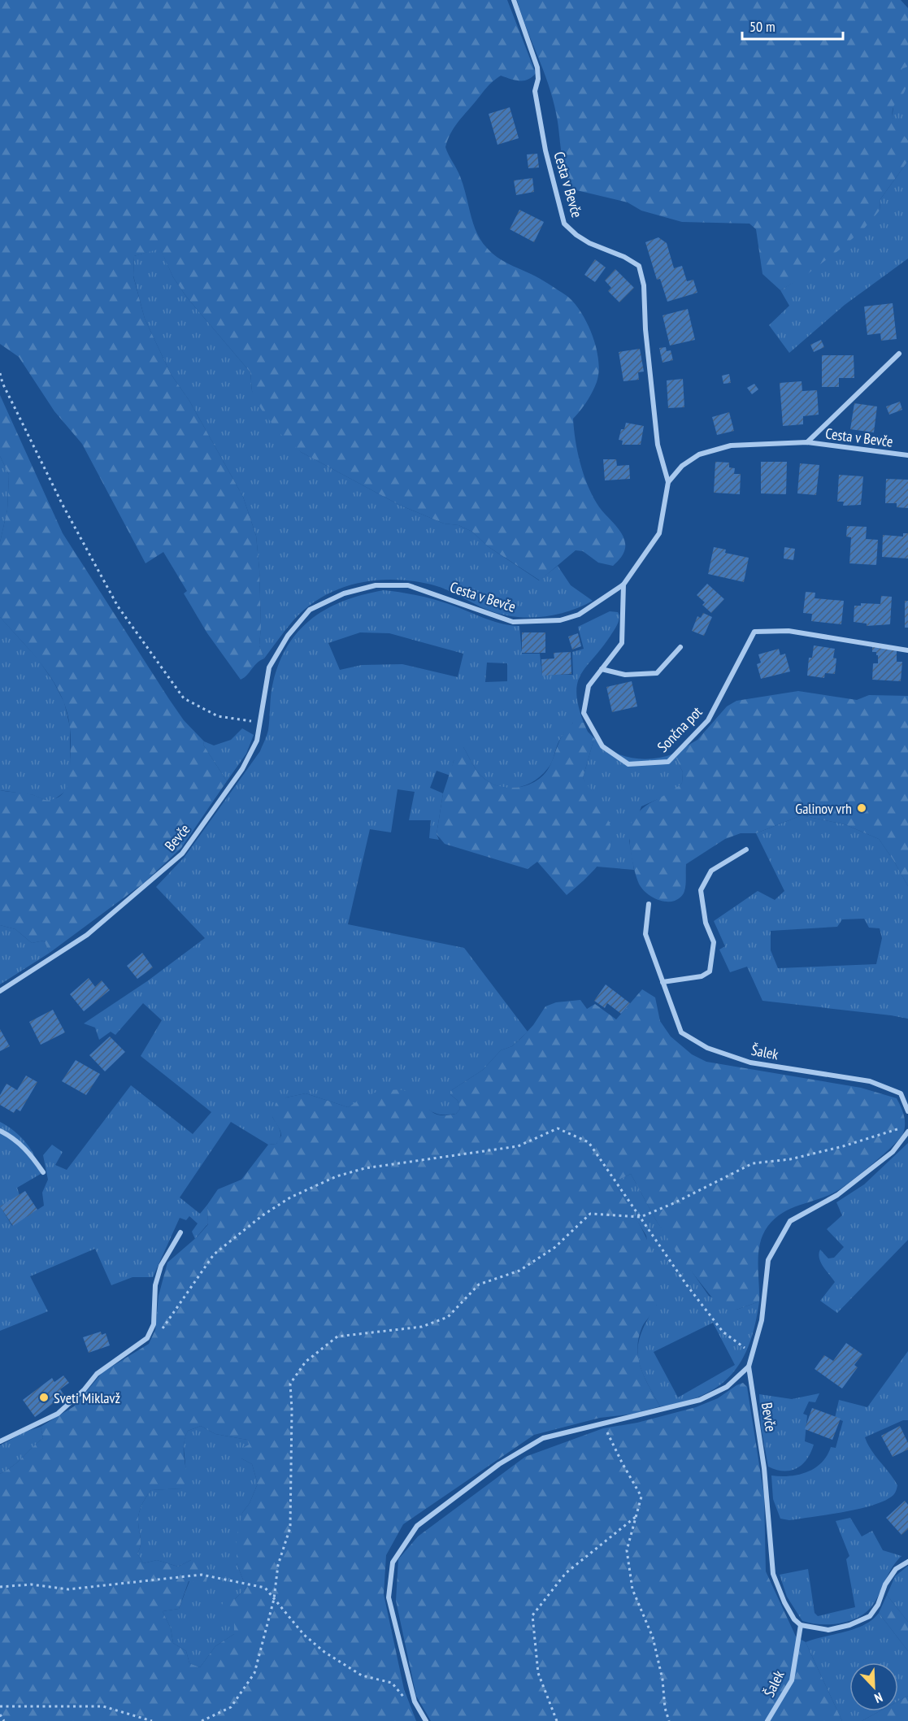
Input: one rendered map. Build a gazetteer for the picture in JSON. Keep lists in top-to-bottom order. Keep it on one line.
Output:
{"streets":{"street":["Cesta v Bevče","Sončna pot","Bevče","Šalek"]},"crossings":[["Cesta v Bevče","Sončna pot"],["Cesta v Bevče","Bevče"],["Bevče","Šalek"]],"places":["Galinov vrh","Sveti Miklavž"],"scale_bar":"50 m","north":"bottom right"}
